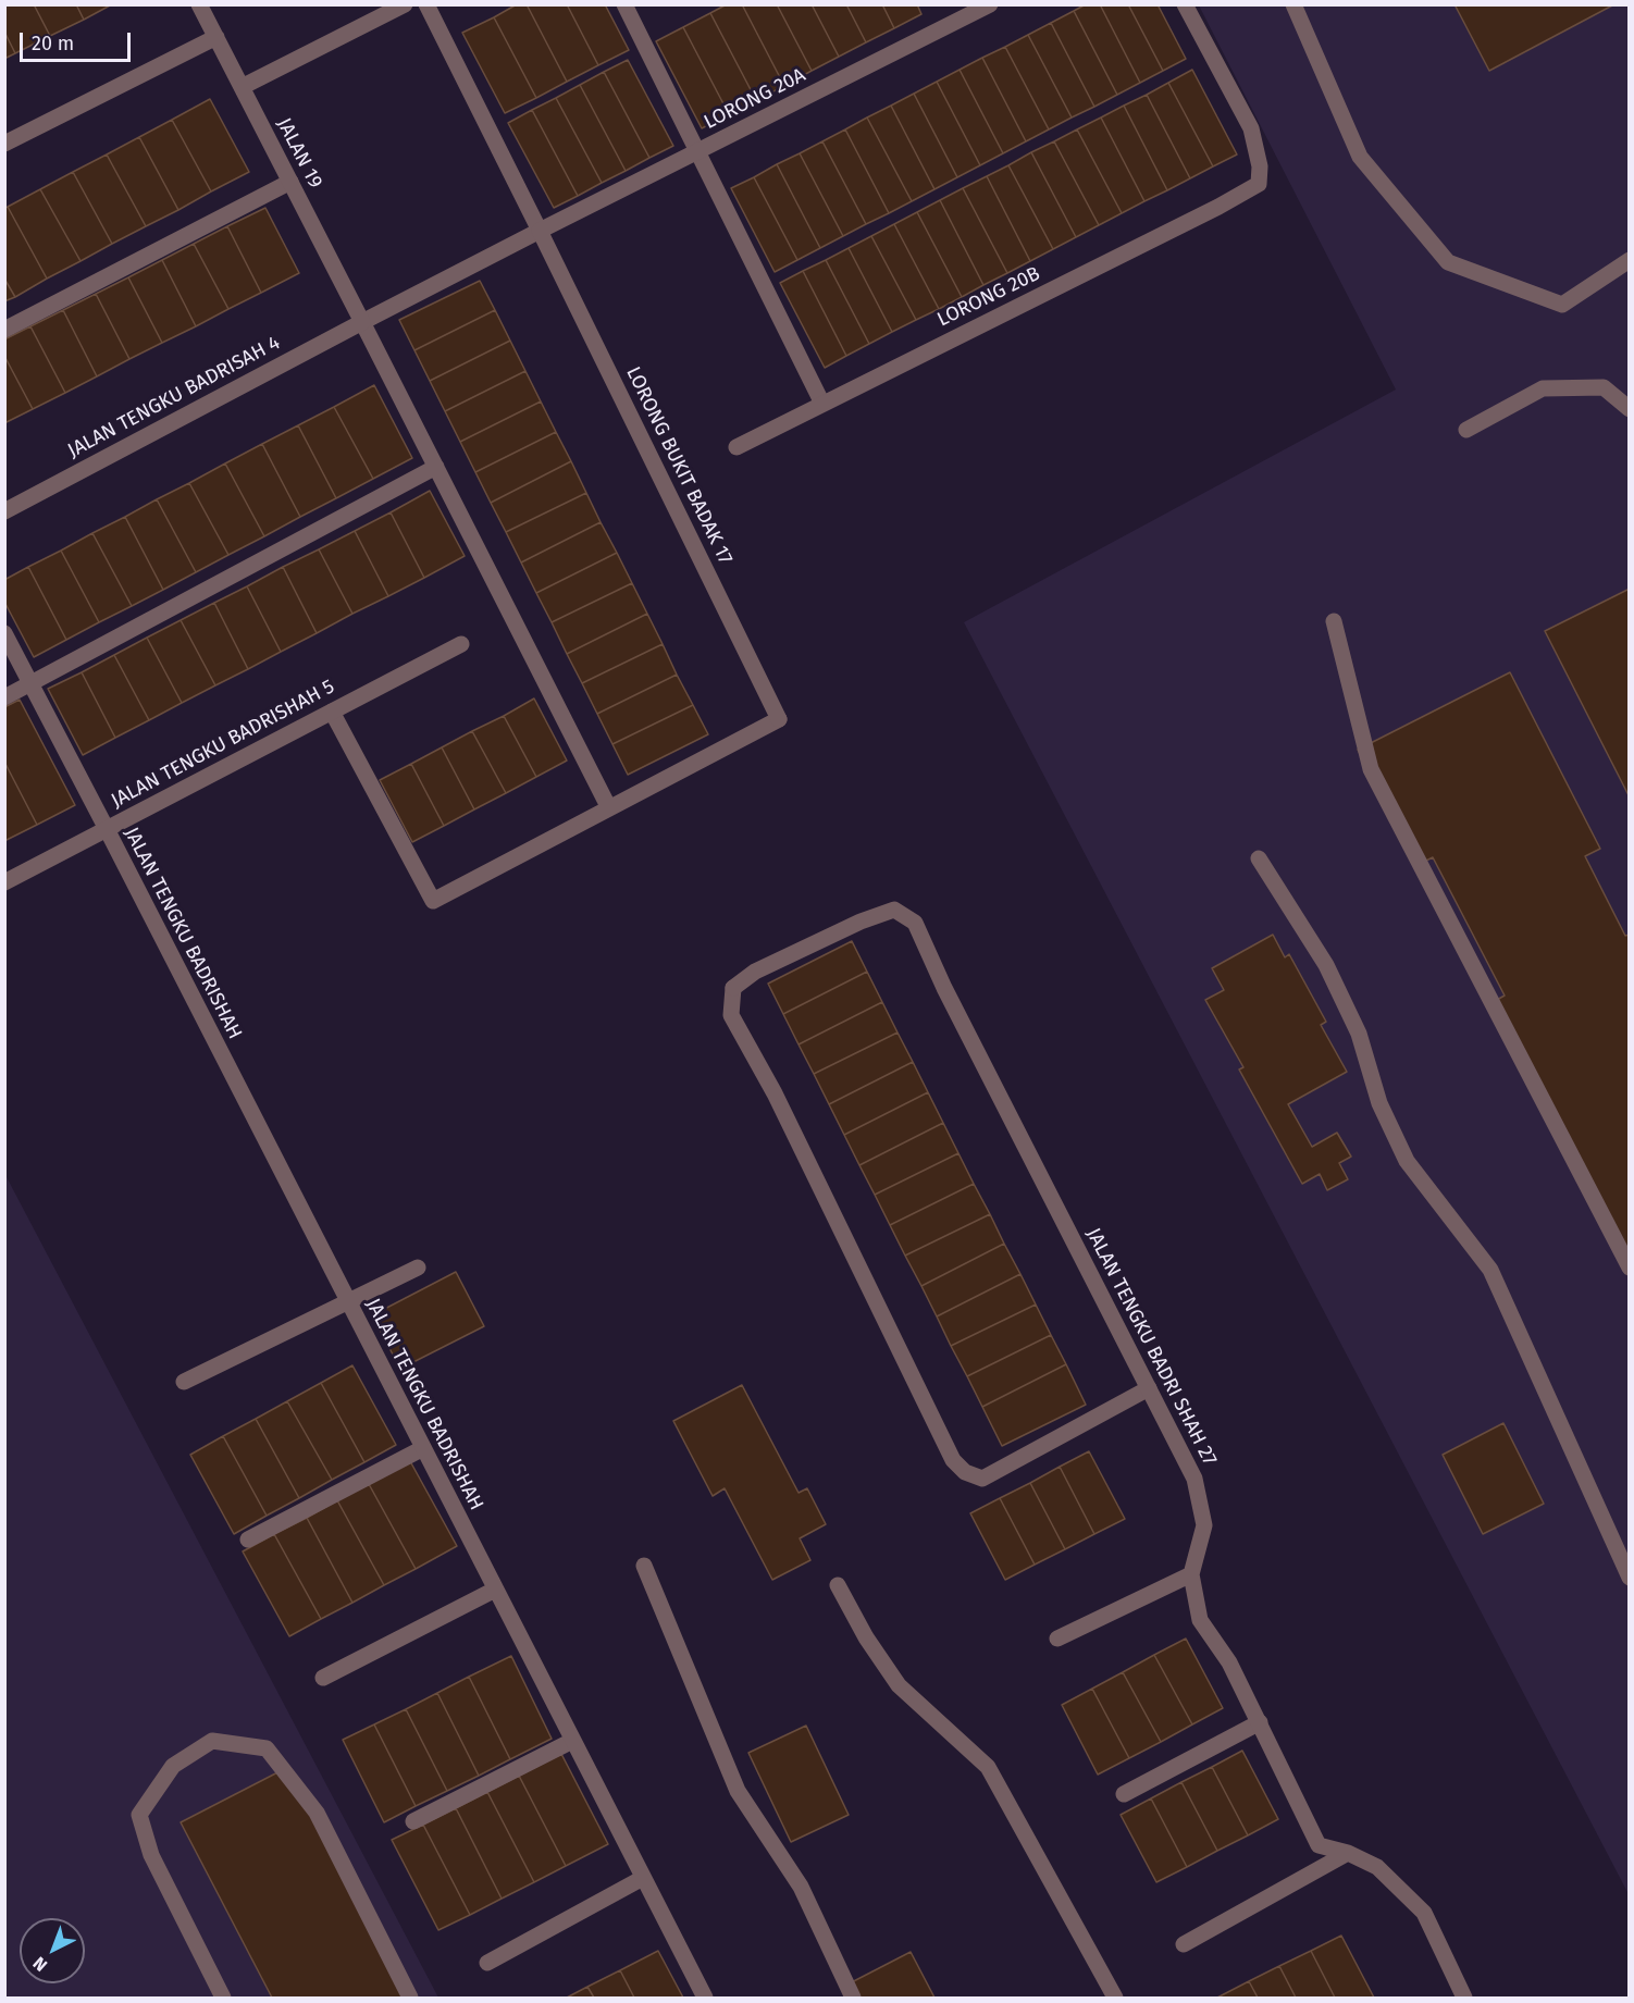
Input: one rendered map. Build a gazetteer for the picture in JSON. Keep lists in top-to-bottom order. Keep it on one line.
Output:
{"streets":{"street":["LORONG 20A","JALAN 19","LORONG 20B","JALAN TENGKU BADRISAH 4","LORONG BUKIT BADAK 17","JALAN TENGKU BADRISHAH 5","JALAN TENGKU BADRISHAH","JALAN TENGKU BADRI SHAH 27"]},"crossings":[["LORONG 20A","JALAN 19"],["LORONG 20A","JALAN TENGKU BADRISAH 4"],["LORONG 20A","LORONG BUKIT BADAK 17"],["JALAN 19","JALAN TENGKU BADRISAH 4"],["JALAN 19","LORONG BUKIT BADAK 17"],["JALAN TENGKU BADRISHAH 5","JALAN TENGKU BADRISHAH"]],"scale_bar":"20 m","north":"bottom left"}
